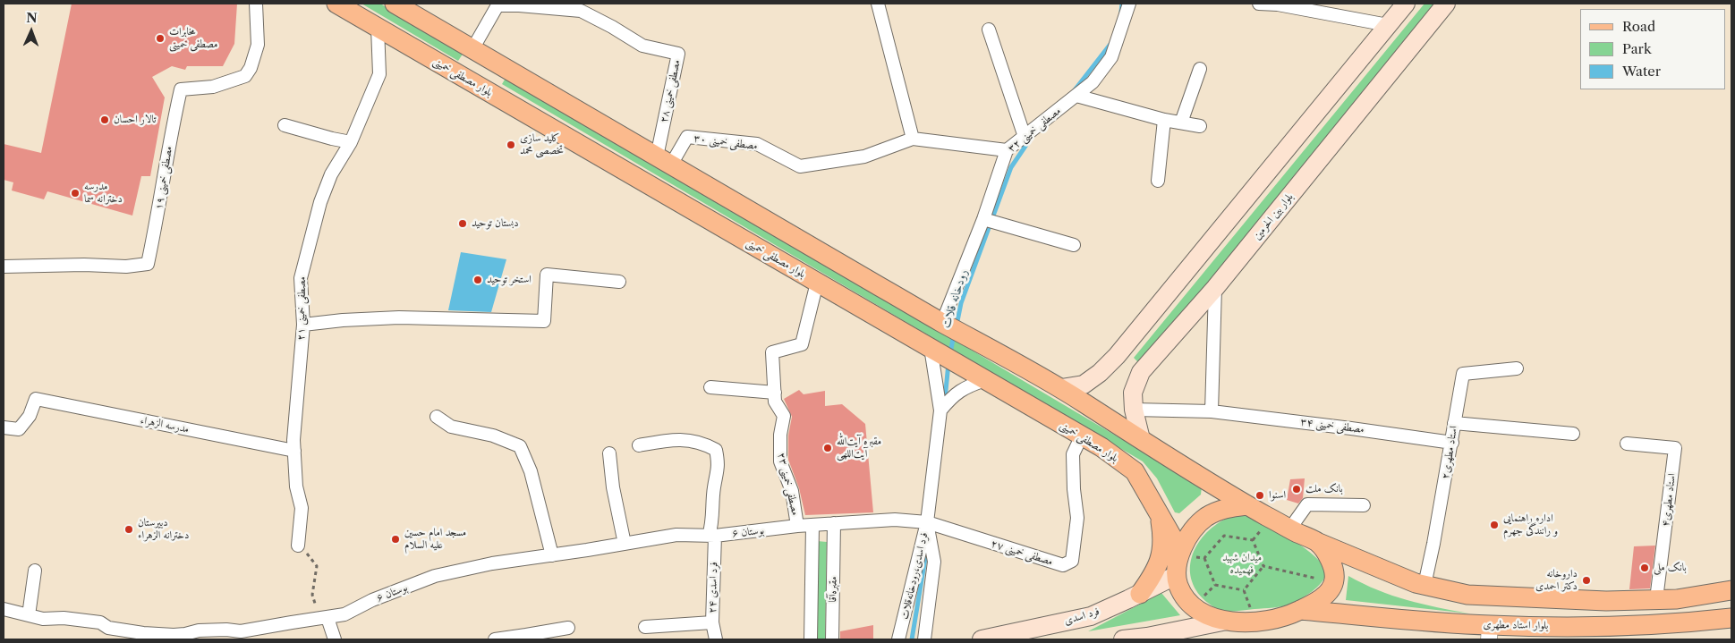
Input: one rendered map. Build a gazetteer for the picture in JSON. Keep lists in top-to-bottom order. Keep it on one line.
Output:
{"streets":{"main road":["بلوار مصطفی خمینی","بلوار بین الحرمین","فرد اسدی","بلوار استاد مطهری"],"street":["مصطفی خمینی ۲۸","مصطفی خمینی ۳۲","مصطفی خمینی ۳۰","مصطفی خمینی ۱۹","مصطفی خمینی ۲۱","مدرسه الزهراء","مصطفی خمینی ۳۴","استاد مطهری۲","مصطفی خمینی ۲۳","استاد مطهری۴","بوستان ۶","مصطفی خمینی ۲۷","فرد اسدی،رودخانه‌قلات","فرد اسدی ۲۴","مقبره‌آقا"]},"crossings":[["بلوار مصطفی خمینی","مصطفی خمینی ۲۱"],["بلوار مصطفی خمینی","مصطفی خمینی ۲۳"],["بلوار مصطفی خمینی","مصطفی خمینی ۲۷"],["مصطفی خمینی ۲۸","مصطفی خمینی ۳۰"],["بلوار بین الحرمین","مصطفی خمینی ۳۴"],["مصطفی خمینی ۲۱","مدرسه الزهراء"],["مصطفی خمینی ۳۴","استاد مطهری۲"],["مصطفی خمینی ۲۳","بوستان ۶"],["بوستان ۶","فرد اسدی ۲۴"],["مصطفی خمینی ۲۷","فرد اسدی،رودخانه‌قلات"]],"water":["رودخانه قلات"],"parks":["میدان شهید فهمیده"],"places":["مخابرات مصطفی خمینی","تالار احسان","کلید سازی تخصصی محمد","مدرسه دخترانه سما","دبستان توحید","استخر توحید","مقبره آیت‌الله آیت‌اللهی","بانک ملت","اسنوا","اداره راهنمایی و رانندگی جهرم","دبیرستان دخترانه الزهراء","مسجد امام حسین علیه السلام","بانک ملی","داروخانه دکتر احمدی"],"legend":["Road","Park","Water"],"north":"top"}
